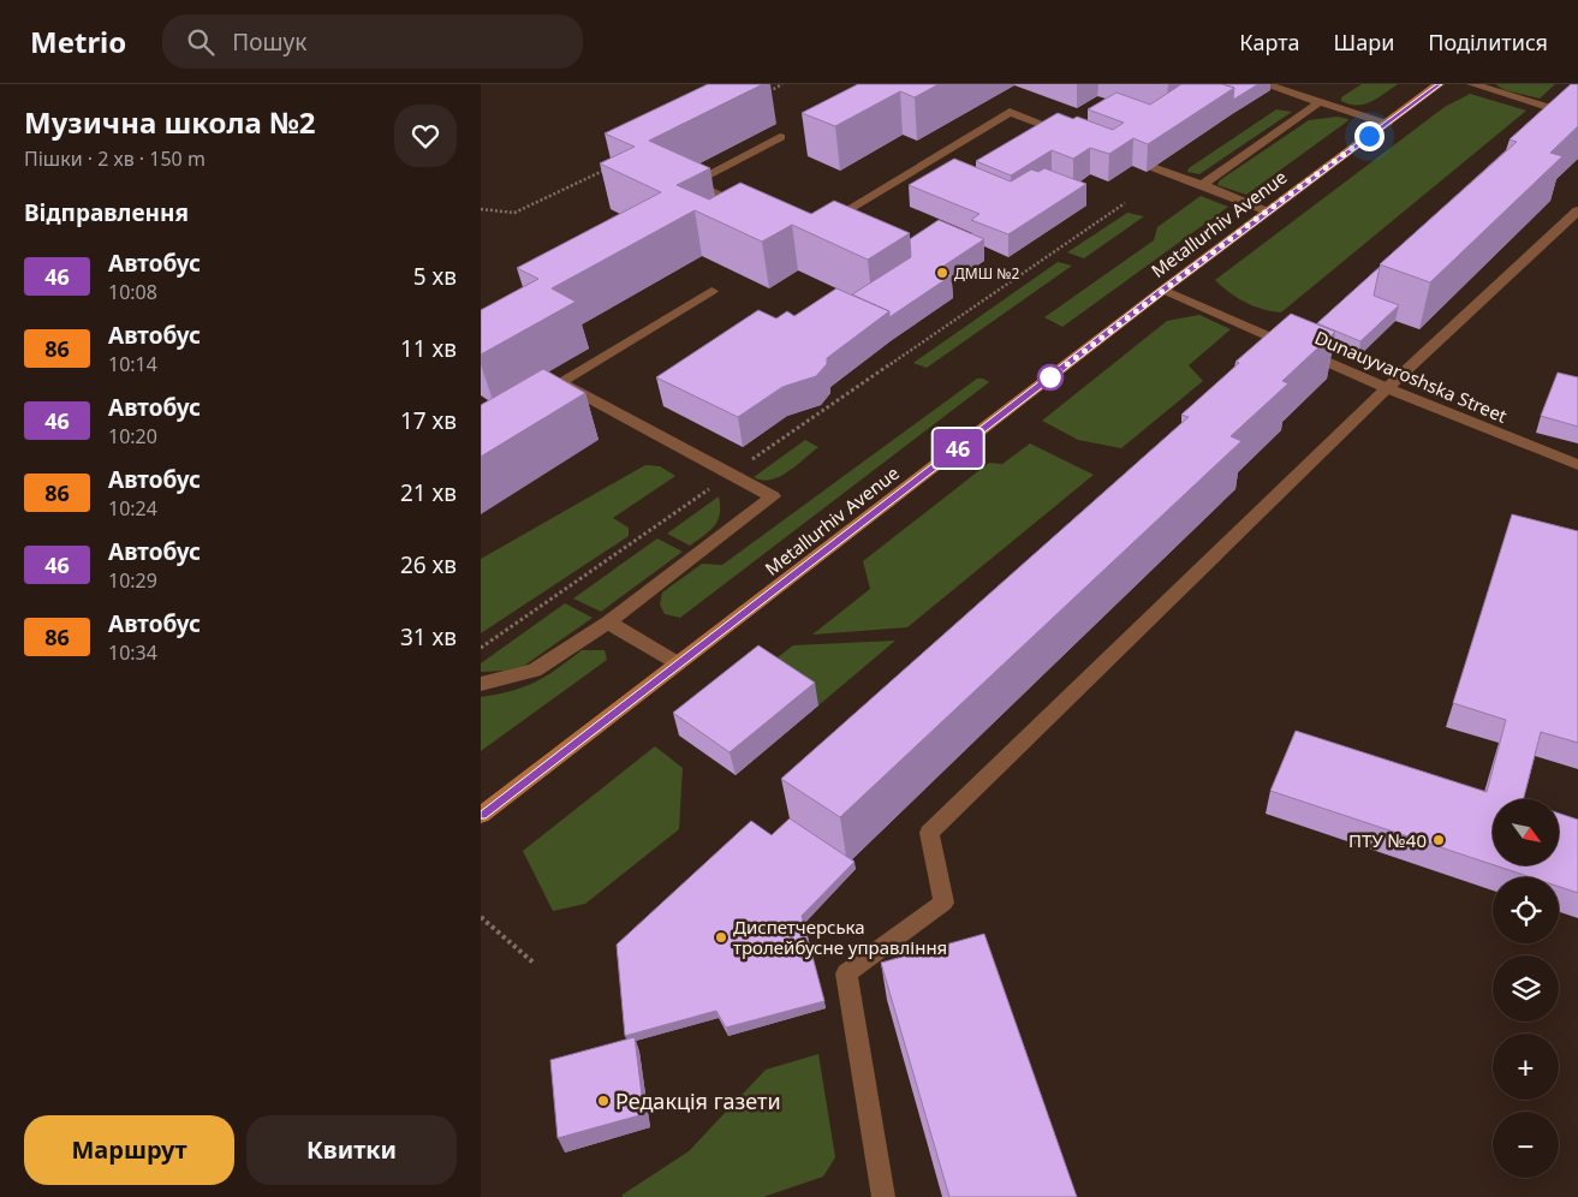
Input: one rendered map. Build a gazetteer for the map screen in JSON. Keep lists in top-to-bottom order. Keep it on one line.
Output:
{"streets":{"street":["Metallurhiv Avenue","Dunauyvaroshska Street"]},"crossings":[["Metallurhiv Avenue","Dunauyvaroshska Street"]],"places":["ДМШ №2","ПТУ №40","Диспетчерська тролейбусне управління","Редакція газети"],"lines":["bus line 46"],"north":"bottom right","page":{"header":"Metrio","search":"Пошук","nav":["Карта","Шари","Поділитися"],"heading":[["Музична школа №2","Пішки · 2 хв · 150 m"],"Відправлення"],"on_map":"46","list":[{"mark":"46","name":"Автобус","note":"10:08","value":"5 хв"},{"mark":"86","name":"Автобус","note":"10:14","value":"11 хв"},{"mark":"46","name":"Автобус","note":"10:20","value":"17 хв"},{"mark":"86","name":"Автобус","note":"10:24","value":"21 хв"},{"mark":"46","name":"Автобус","note":"10:29","value":"26 хв"},{"mark":"86","name":"Автобус","note":"10:34","value":"31 хв"}],"map_buttons":["+","−"],"buttons":["Маршрут","Квитки"]}}
